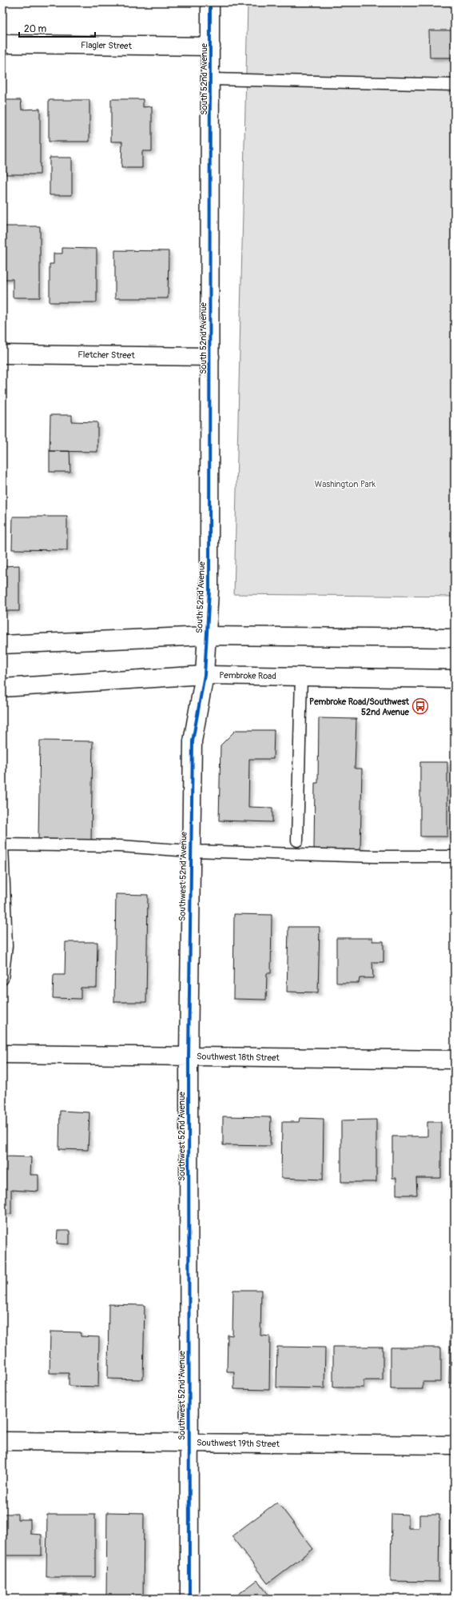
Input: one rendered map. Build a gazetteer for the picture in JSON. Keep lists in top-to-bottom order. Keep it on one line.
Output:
{"streets":{"street":["Flagler Street","South 52nd Avenue","Fletcher Street","Pembroke Road","Southwest 52nd Avenue","Southwest 18th Street","Southwest 19th Street"]},"crossings":[["Flagler Street","South 52nd Avenue"],["South 52nd Avenue","Fletcher Street"],["South 52nd Avenue","Pembroke Road"],["South 52nd Avenue","Southwest 52nd Avenue"],["Pembroke Road","Southwest 52nd Avenue"],["Southwest 52nd Avenue","Southwest 18th Street"],["Southwest 52nd Avenue","Southwest 19th Street"]],"parks":["Washington Park"],"places":{"bus stop":["Pembroke Road/Southwest 52nd Avenue"]},"scale_bar":"20 m"}
